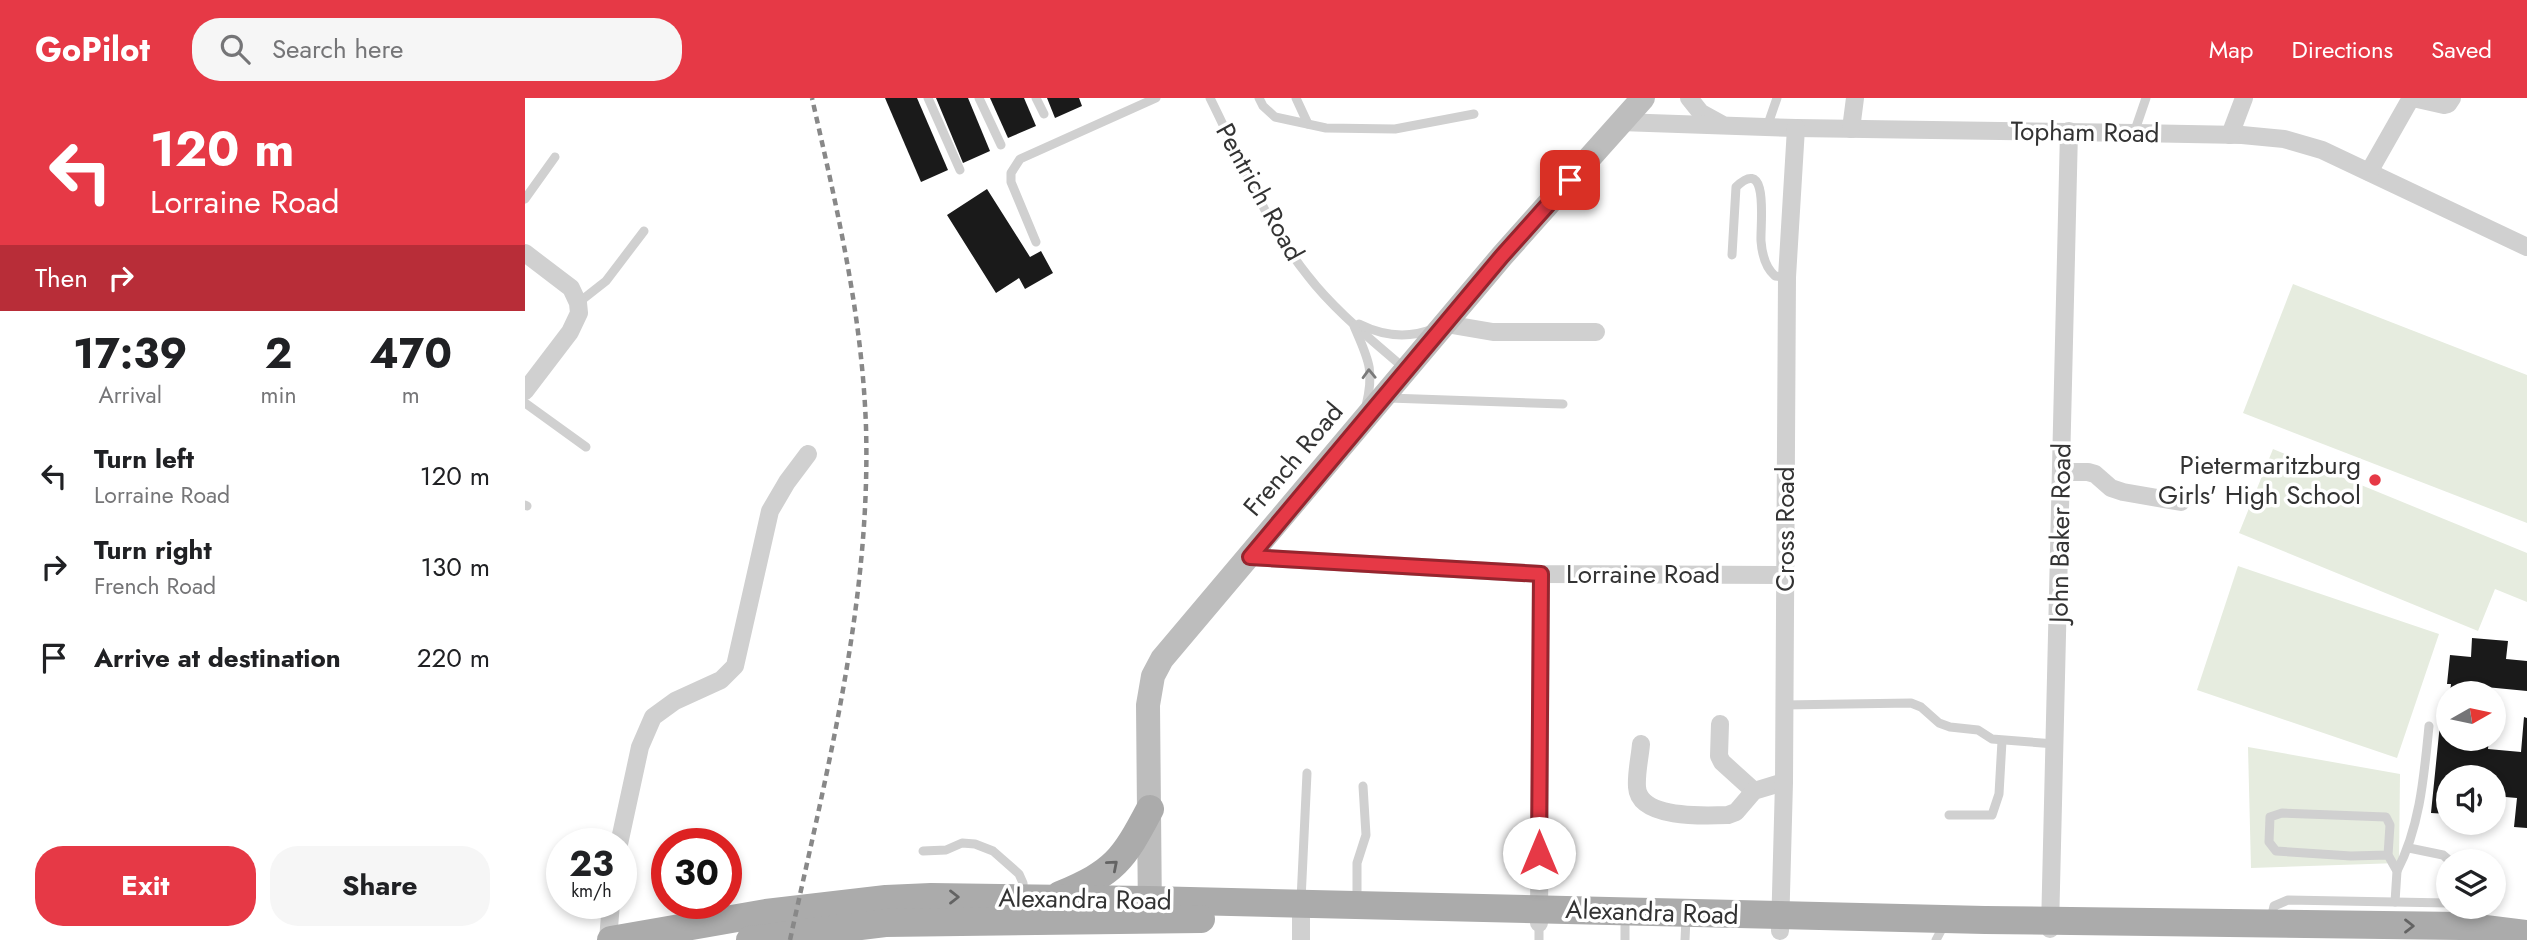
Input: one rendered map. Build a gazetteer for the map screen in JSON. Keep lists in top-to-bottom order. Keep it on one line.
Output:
{"streets":{"main road":["Alexandra Road"],"street":["Topham Road","French Road","Cross Road","John Baker Road","Lorraine Road"],"lane":["Pentrich Road"]},"crossings":[["Topham Road","French Road"],["Topham Road","Cross Road"],["Topham Road","John Baker Road"],["Pentrich Road","French Road"],["French Road","Lorraine Road"],["French Road","Alexandra Road"],["Cross Road","Lorraine Road"],["Cross Road","Alexandra Road"],["John Baker Road","Alexandra Road"]],"places":["Pietermaritzburg Girls' High School"],"north":"right","page":{"header":"GoPilot","search":"Search here","nav":["Map","Directions","Saved"],"turn":["120 m","Lorraine Road"],"then":"Then","eta":["17:39","Arrival","2","min","470","m"],"list":[{"name":"Turn left","note":"Lorraine Road","value":"120 m"},{"name":"Turn right","note":"French Road","value":"130 m"},{"name":"Arrive at destination","value":"220 m"}],"speed":"23 km/h","limit":"30","buttons":["Exit","Share"]}}
